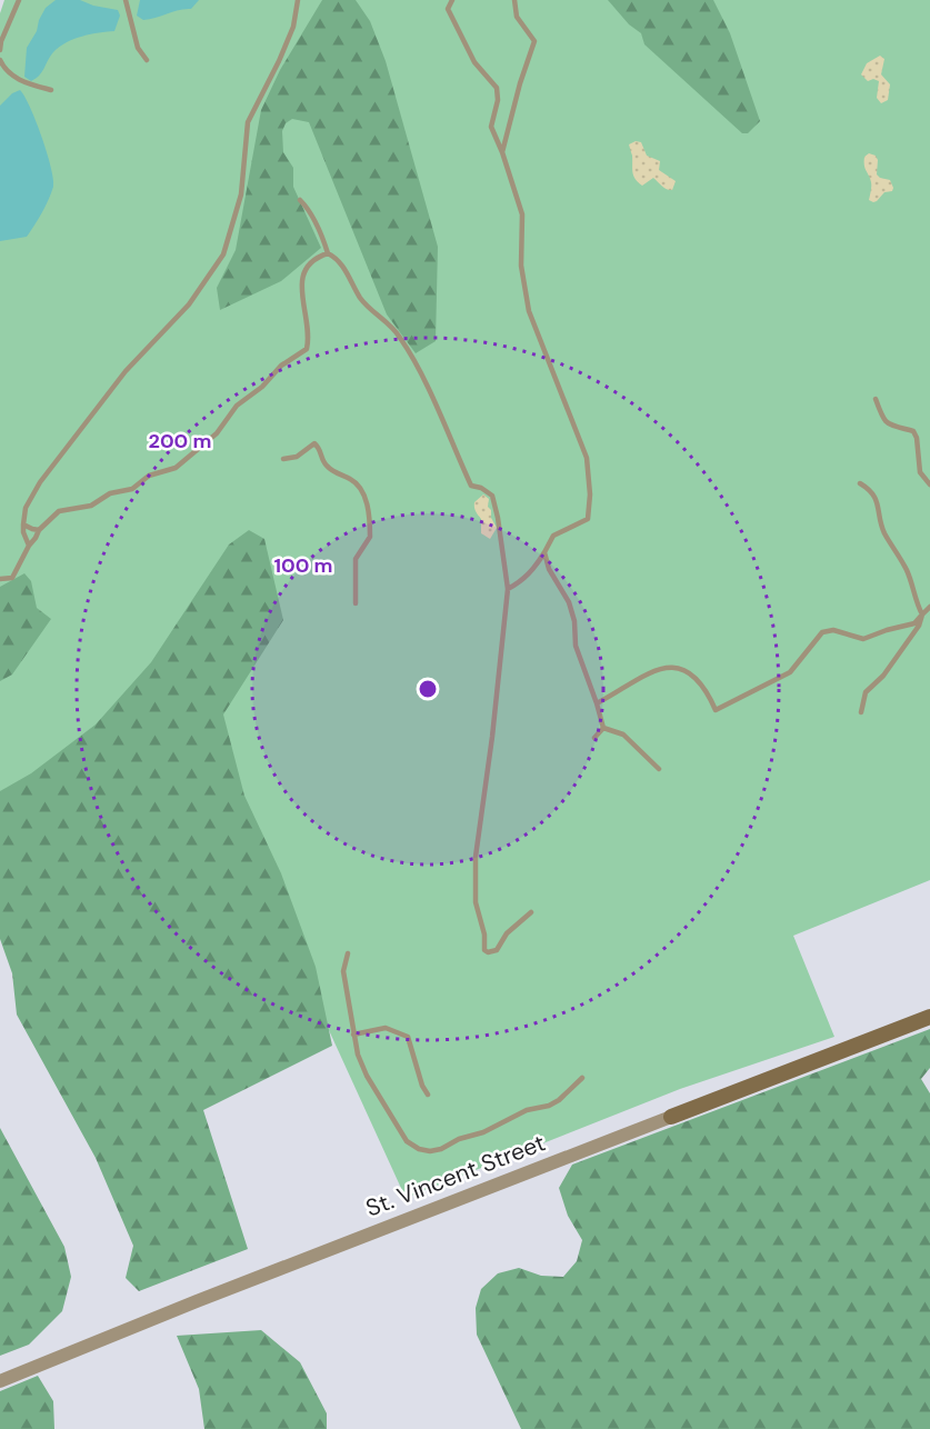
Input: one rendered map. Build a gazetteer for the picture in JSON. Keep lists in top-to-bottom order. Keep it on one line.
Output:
{"streets":{"main road":["St. Vincent Street"]},"rings":["200 m","100 m"]}
